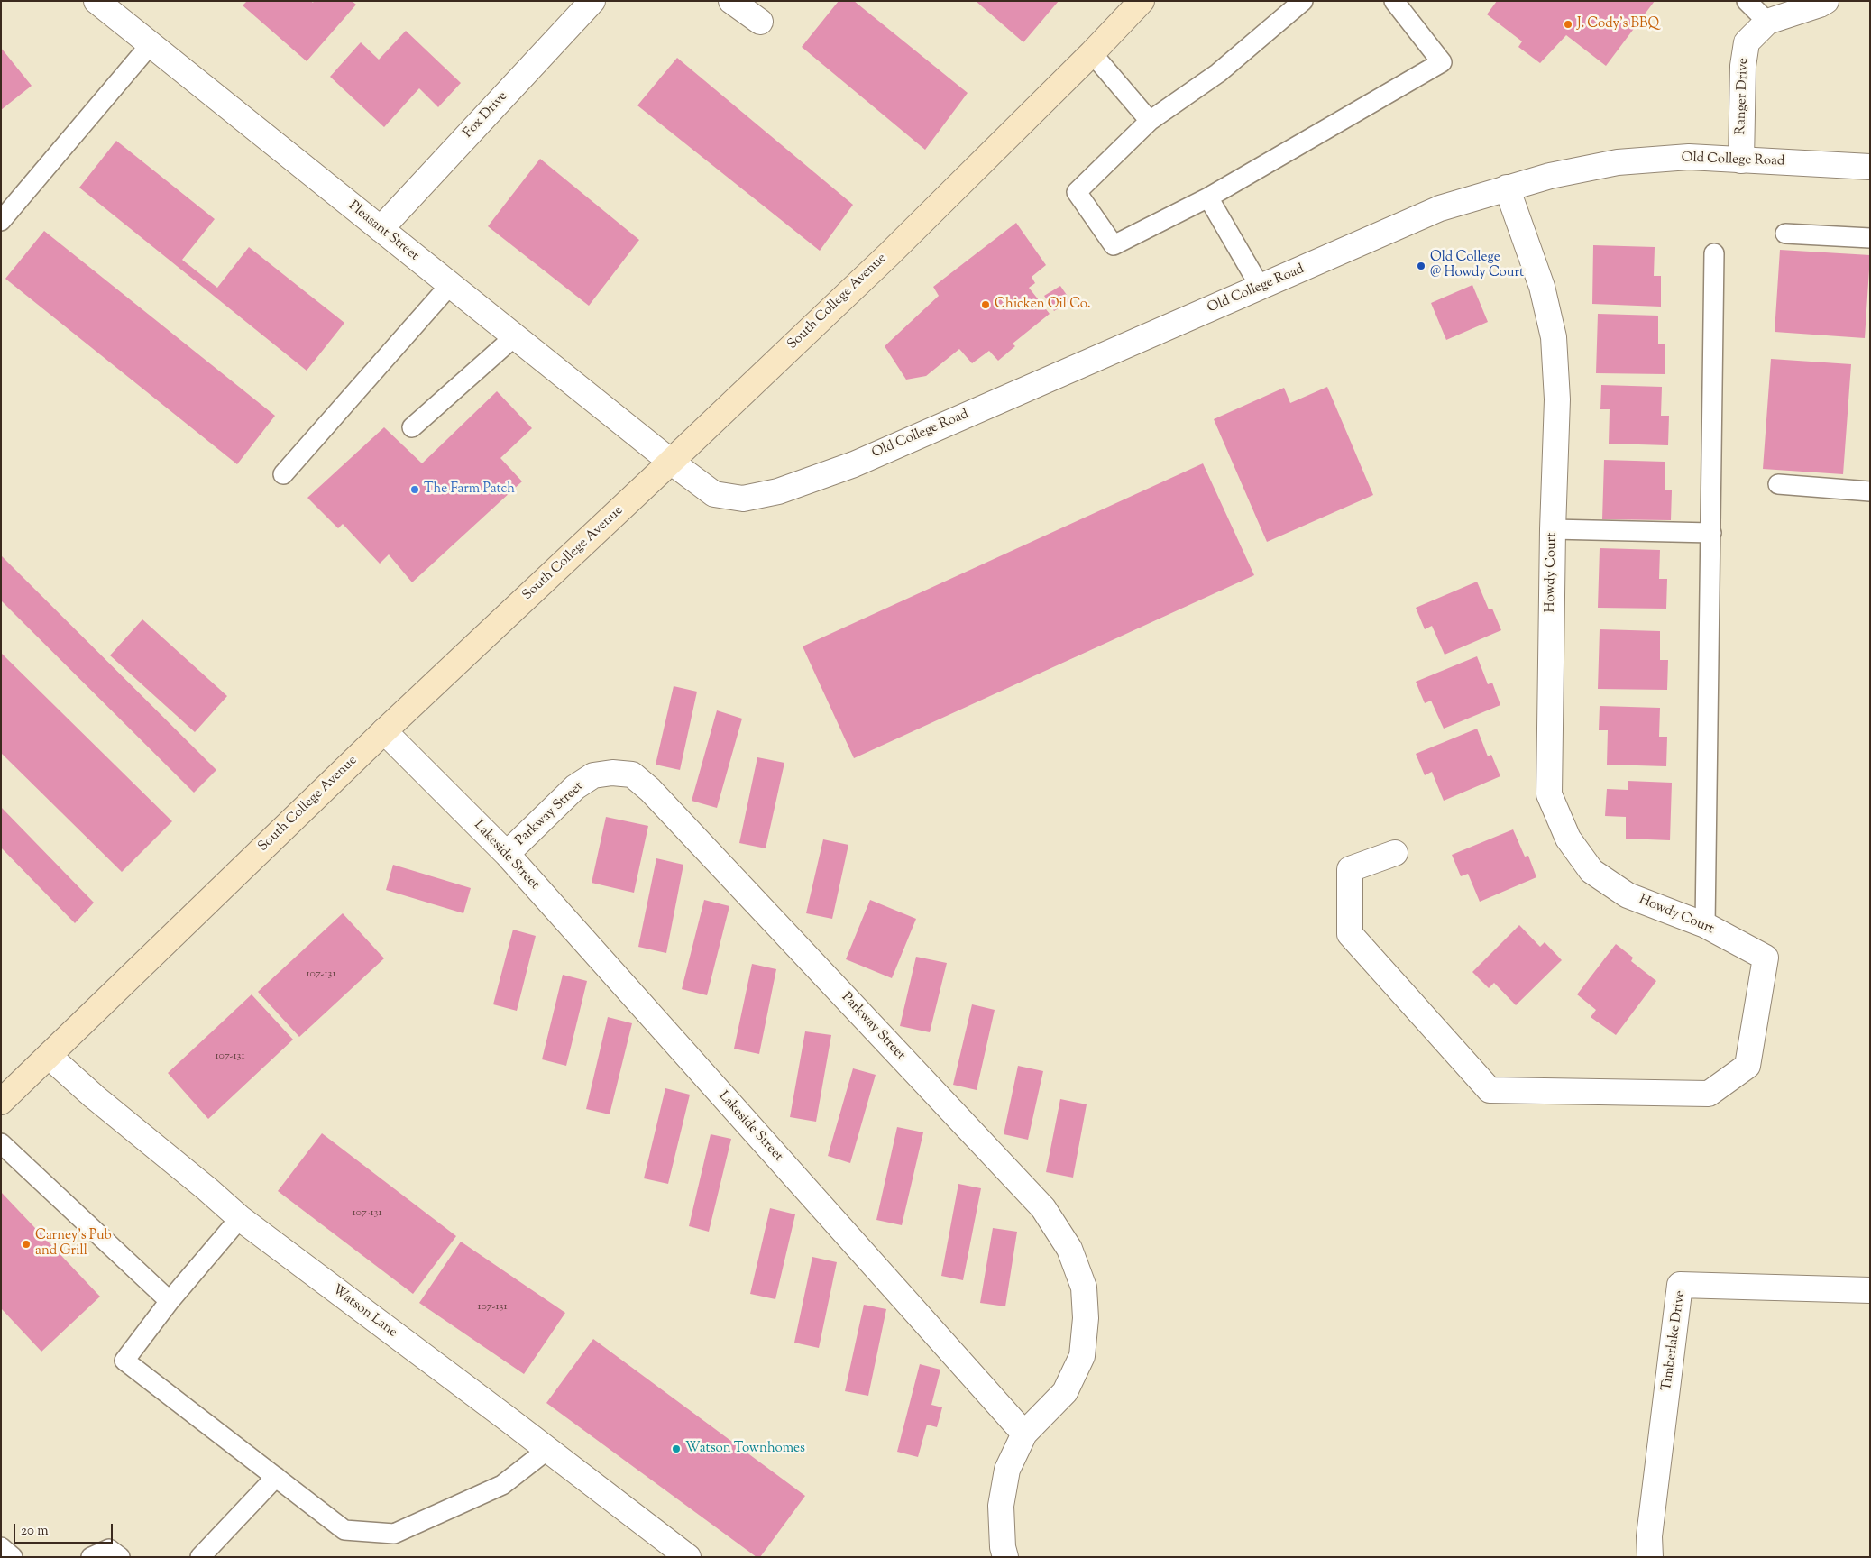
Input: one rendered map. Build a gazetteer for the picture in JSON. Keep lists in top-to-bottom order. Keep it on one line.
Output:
{"streets":{"main road":["South College Avenue"],"street":["Ranger Drive","Fox Drive","Old College Road","Pleasant Street","Howdy Court","Parkway Street","Lakeside Street","Watson Lane","Timberlake Drive"]},"crossings":[["Ranger Drive","Old College Road"],["Fox Drive","Pleasant Street"],["Old College Road","Pleasant Street"],["Old College Road","South College Avenue"],["Old College Road","Howdy Court"],["Pleasant Street","South College Avenue"],["South College Avenue","Lakeside Street"],["South College Avenue","Watson Lane"],["Parkway Street","Lakeside Street"]],"places":["J. Cody's BBQ","Old College @ Howdy Court","Chicken Oil Co.","The Farm Patch","Carney's Pub and Grill","Watson Townhomes"],"house_numbers":["107-131","107-131","107-131","107-131"],"scale_bar":"20 m"}
